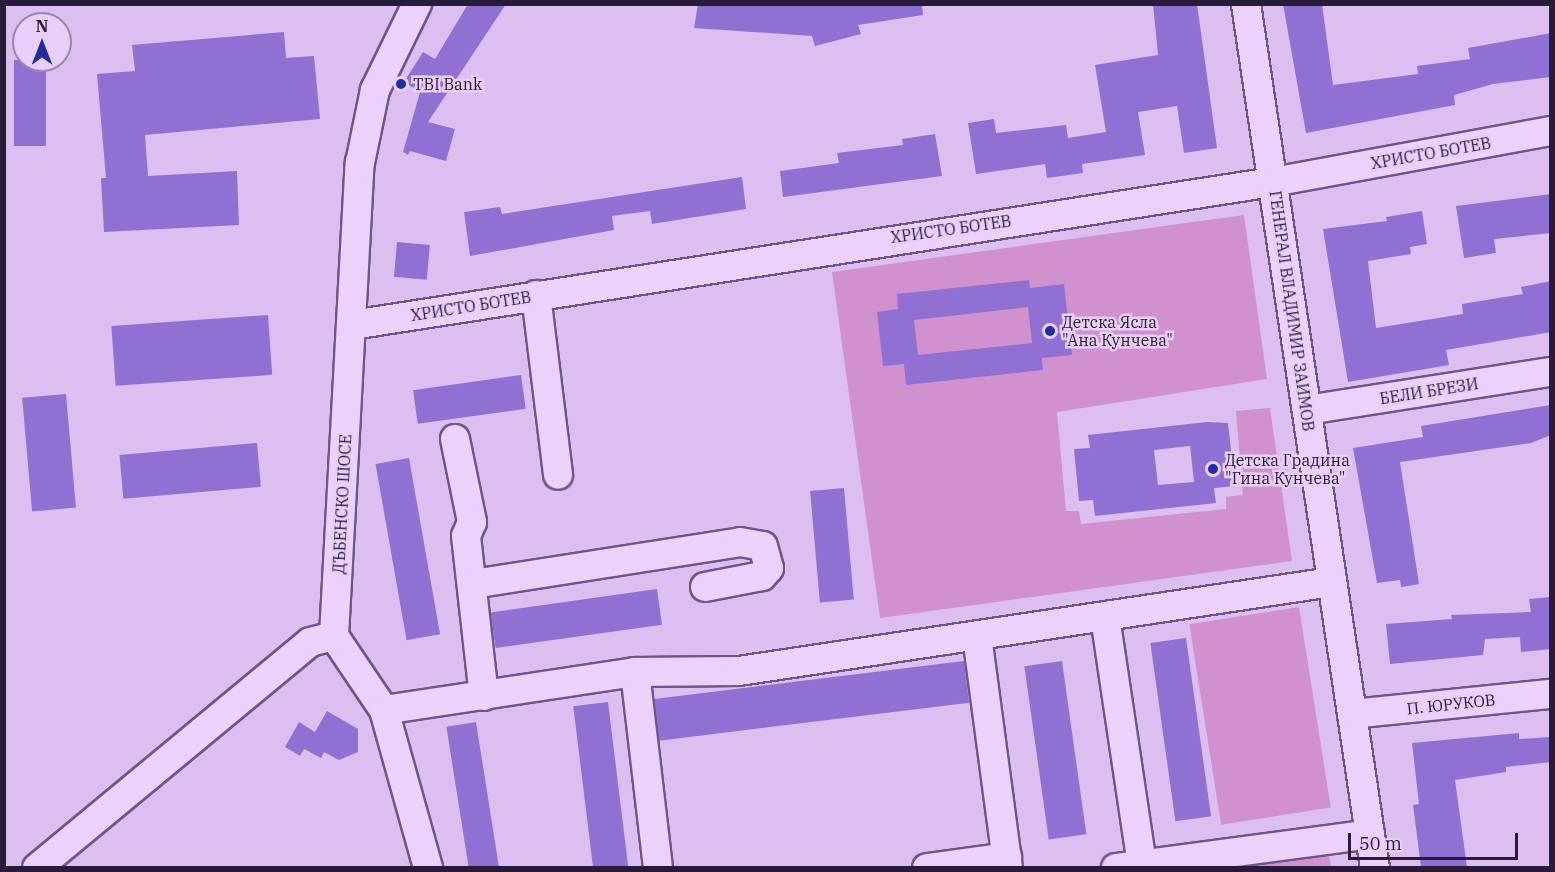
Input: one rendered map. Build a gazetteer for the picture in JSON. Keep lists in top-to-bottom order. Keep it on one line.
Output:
{"streets":{"street":["ХРИСТО БОТЕВ","ГЕНЕРАЛ ВЛАДИМИР ЗАИМОВ","БЕЛИ БРЕЗИ","ДЪБЕНСКО ШОСЕ","П. ЮРУКОВ"]},"crossings":[["ХРИСТО БОТЕВ","ГЕНЕРАЛ ВЛАДИМИР ЗАИМОВ"],["ХРИСТО БОТЕВ","ДЪБЕНСКО ШОСЕ"],["ГЕНЕРАЛ ВЛАДИМИР ЗАИМОВ","БЕЛИ БРЕЗИ"],["ГЕНЕРАЛ ВЛАДИМИР ЗАИМОВ","П. ЮРУКОВ"]],"places":["TBI Bank","Детска Ясла \"Ана Кунчева\"","Детска Градина \"Гина Кунчева\""],"scale_bar":"50 m","north":"top"}
